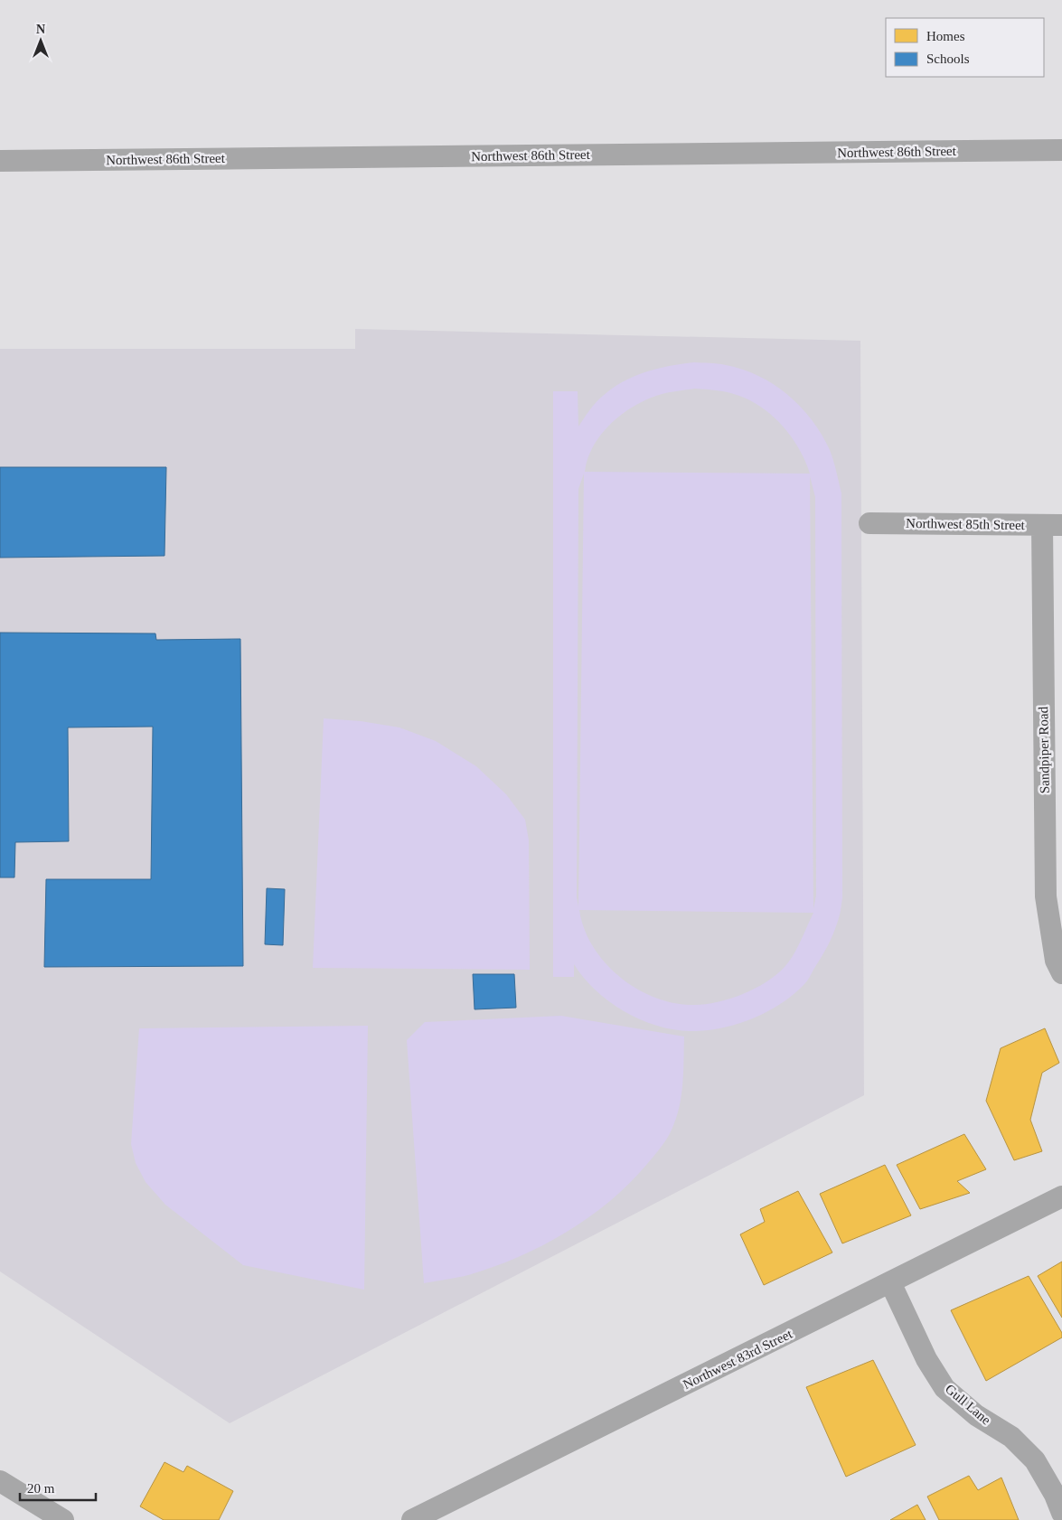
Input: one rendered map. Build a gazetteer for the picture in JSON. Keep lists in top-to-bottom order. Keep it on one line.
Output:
{"streets":{"street":["Northwest 86th Street","Northwest 85th Street","Sandpiper Road","Northwest 83rd Street","Gull Lane"]},"crossings":[["Northwest 85th Street","Sandpiper Road"],["Northwest 83rd Street","Gull Lane"]],"legend":["Homes","Schools"],"scale_bar":"20 m","north":"top"}
